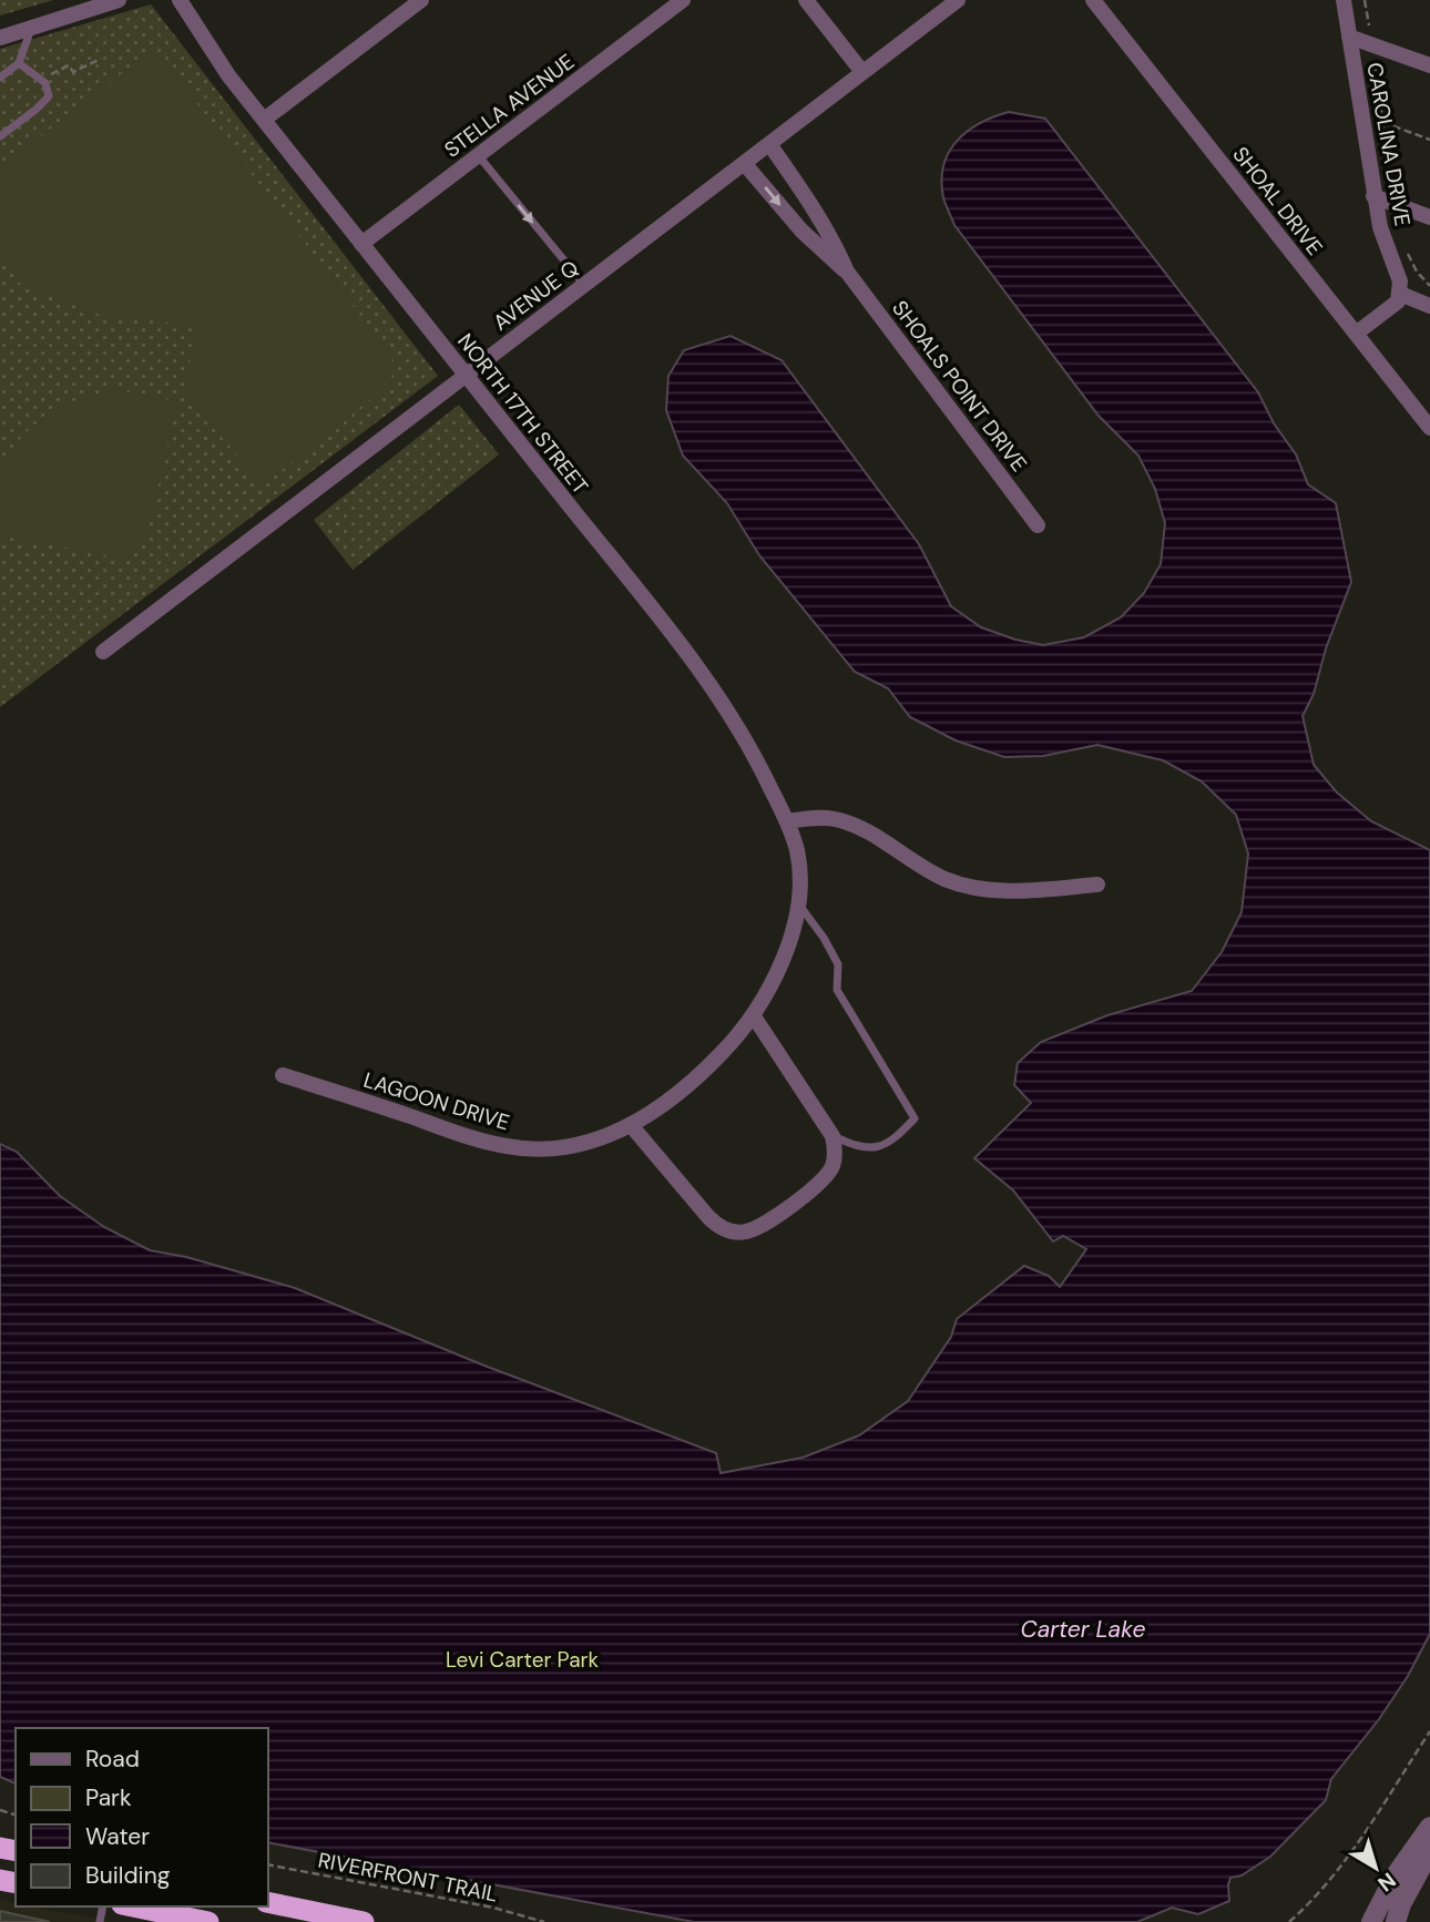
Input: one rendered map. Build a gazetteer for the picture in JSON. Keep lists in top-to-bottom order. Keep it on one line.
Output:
{"streets":{"street":["STELLA AVENUE","CAROLINA DRIVE","SHOAL DRIVE","AVENUE Q","SHOALS POINT DRIVE","NORTH 17TH STREET","LAGOON DRIVE"],"path":["RIVERFRONT TRAIL"]},"crossings":[["STELLA AVENUE","NORTH 17TH STREET"],["AVENUE Q","SHOALS POINT DRIVE"],["AVENUE Q","NORTH 17TH STREET"],["NORTH 17TH STREET","LAGOON DRIVE"]],"water":["Carter Lake"],"parks":["Levi Carter Park"],"legend":["Road","Park","Water","Building"],"north":"bottom right"}
